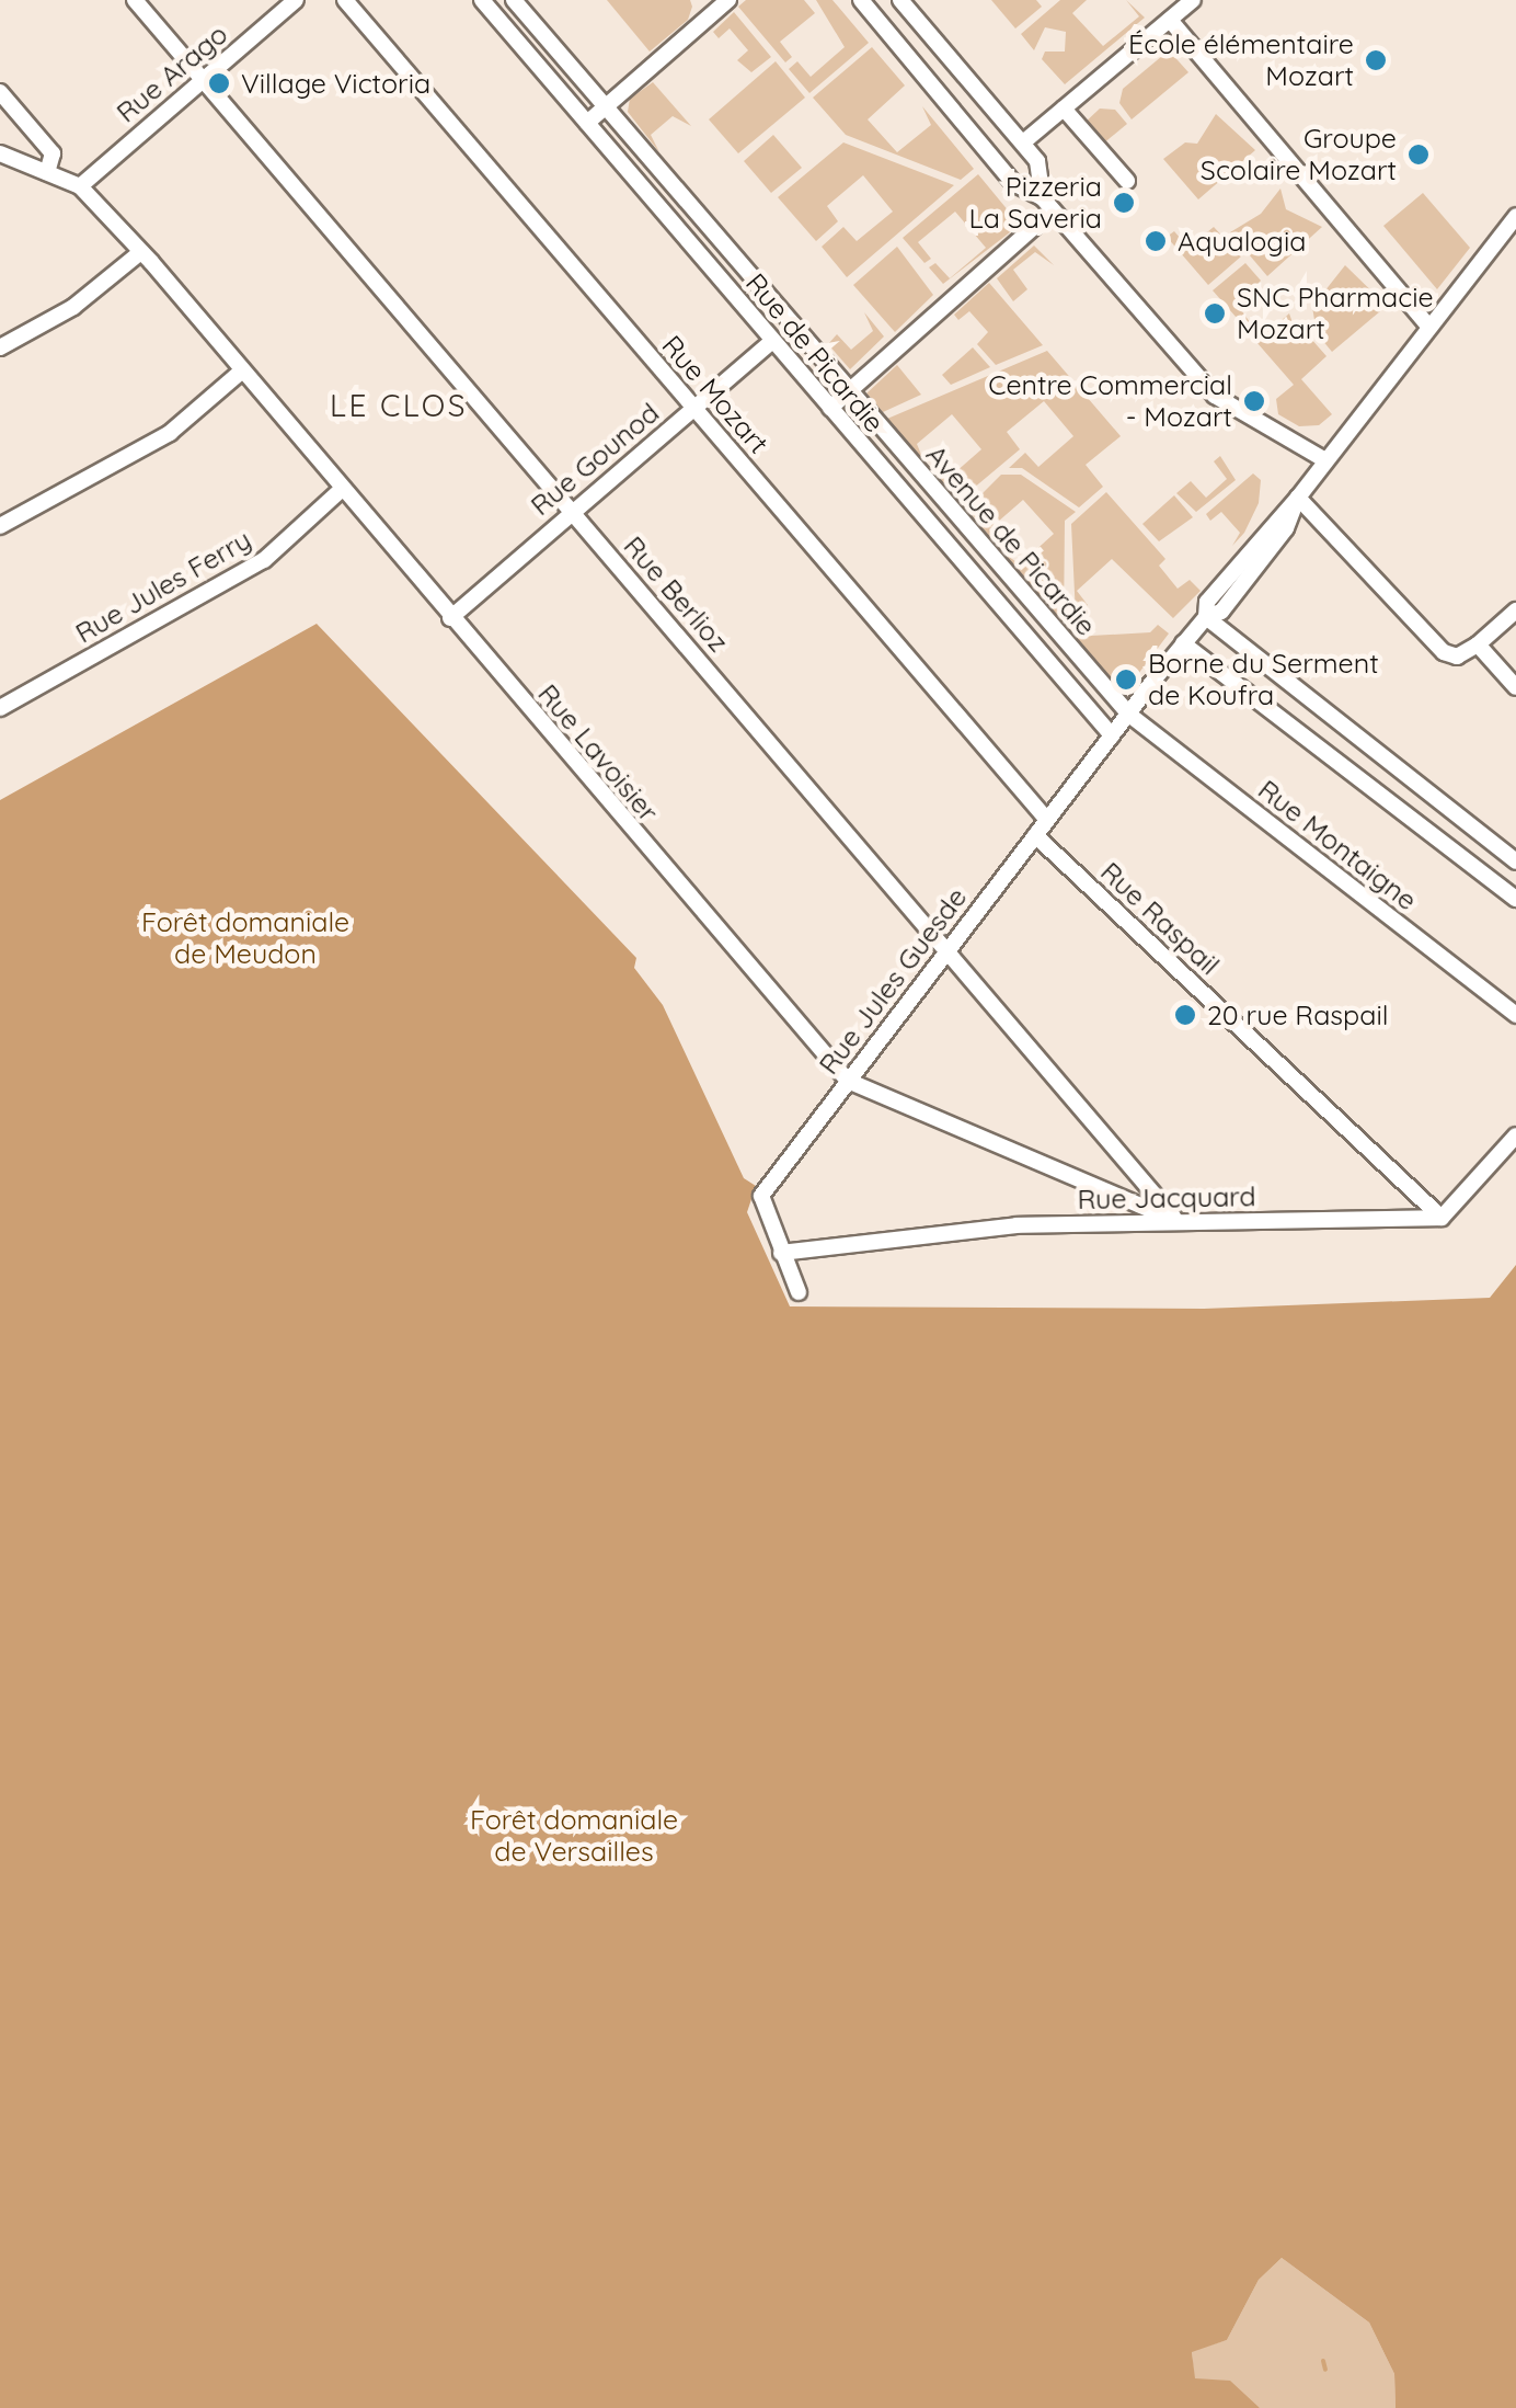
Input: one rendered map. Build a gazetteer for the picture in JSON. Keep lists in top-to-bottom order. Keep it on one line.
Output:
{"streets":{"street":["Rue Arago","Rue de Picardie","Rue Mozart","Rue Gounod","Avenue de Picardie","Rue Jules Ferry","Rue Berlioz","Rue Lavoisier","Rue Montaigne","Rue Raspail","Rue Jules Guesde","Rue Jacquard"]},"crossings":[["Rue Arago","Rue Berlioz"],["Rue Arago","Rue Lavoisier"],["Rue de Picardie","Rue Gounod"],["Rue de Picardie","Rue Jules Guesde"],["Rue Mozart","Rue Gounod"],["Rue Mozart","Rue Jules Guesde"],["Rue Gounod","Rue Berlioz"],["Rue Gounod","Rue Lavoisier"],["Avenue de Picardie","Rue Montaigne"],["Avenue de Picardie","Rue Jules Guesde"],["Rue Jules Ferry","Rue Lavoisier"],["Rue Berlioz","Rue Lavoisier"],["Rue Berlioz","Rue Jules Guesde"],["Rue Berlioz","Rue Jacquard"],["Rue Lavoisier","Rue Jules Guesde"],["Rue Lavoisier","Rue Jacquard"],["Rue Montaigne","Rue Jules Guesde"],["Rue Raspail","Rue Jules Guesde"],["Rue Raspail","Rue Jacquard"],["Rue Jules Guesde","Rue Jacquard"]],"districts":["LE CLOS"],"parks":["Forêt domaniale de Meudon","Forêt domaniale de Versailles"],"places":["École élémentaire Mozart","Village Victoria","Groupe Scolaire Mozart","Pizzeria La Saveria","Aqualogia","SNC Pharmacie Mozart","Centre Commercial - Mozart","Borne du Serment de Koufra","20 rue Raspail"]}
